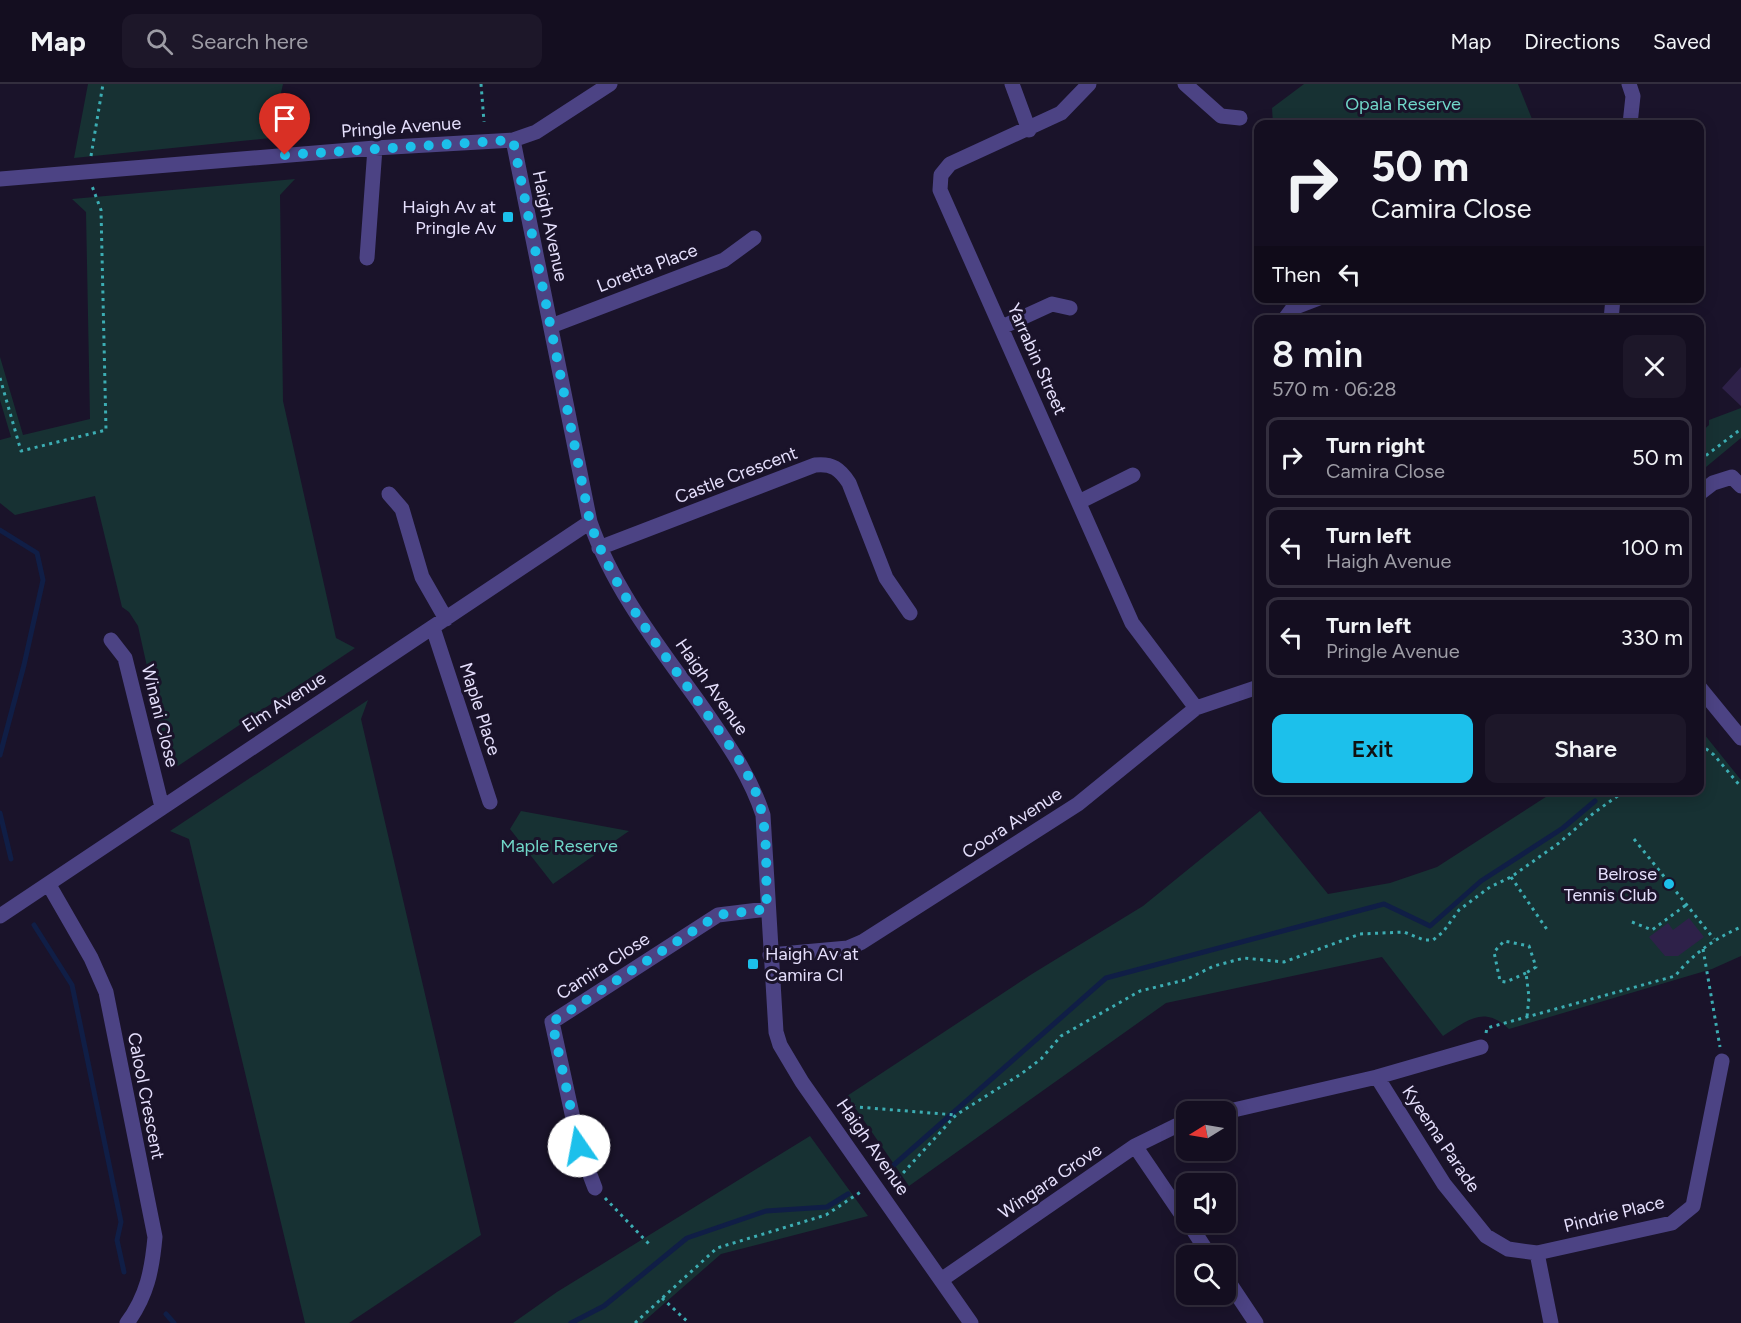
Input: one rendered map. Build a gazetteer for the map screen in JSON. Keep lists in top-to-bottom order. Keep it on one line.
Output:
{"streets":{"street":["Pringle Avenue","Haigh Avenue","Loretta Place","Yarrabin Street","Castle Crescent","Elm Avenue","Maple Place","Winani Close","Coora Avenue","Camira Close","Calool Crescent","Kyeema Parade","Wingara Grove","Pindrie Place"]},"crossings":[["Pringle Avenue","Haigh Avenue"],["Haigh Avenue","Loretta Place"],["Haigh Avenue","Castle Crescent"],["Haigh Avenue","Elm Avenue"],["Haigh Avenue","Coora Avenue"],["Haigh Avenue","Camira Close"],["Haigh Avenue","Wingara Grove"],["Yarrabin Street","Coora Avenue"],["Elm Avenue","Maple Place"],["Elm Avenue","Winani Close"],["Elm Avenue","Calool Crescent"],["Kyeema Parade","Pindrie Place"]],"parks":["Opala Reserve","Maple Reserve"],"places":{"transit":["Haigh Av at Pringle Av","Haigh Av at Camira Cl"],"other":["Belrose Tennis Club"]},"north":"left","page":{"header":"Map","search":"Search here","nav":["Map","Directions","Saved"],"turn":["50 m","Camira Close"],"then":"Then","heading":["8 min","570 m · 06:28"],"list":[{"name":"Turn right","note":"Camira Close","value":"50 m"},{"name":"Turn left","note":"Haigh Avenue","value":"100 m"},{"name":"Turn left","note":"Pringle Avenue","value":"330 m"}],"buttons":["Exit","Share"]}}
